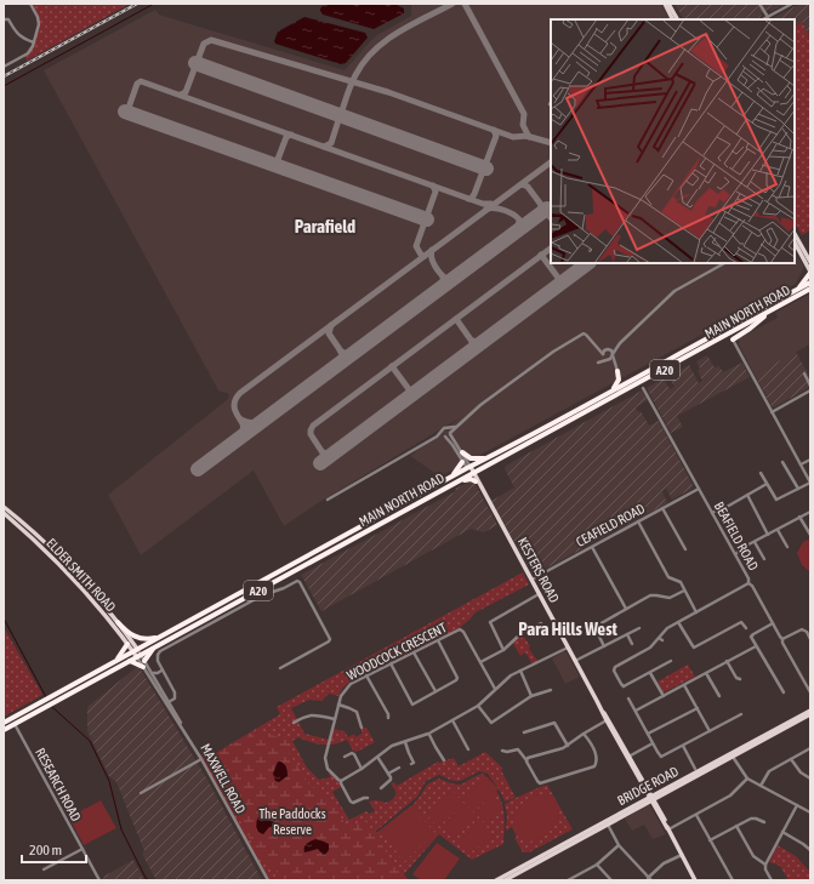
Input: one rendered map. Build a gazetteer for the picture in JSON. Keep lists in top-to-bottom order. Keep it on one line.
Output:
{"streets":{"highway":["MAIN NORTH ROAD","A20"],"main road":["KESTERS ROAD","ELDER SMITH ROAD","BRIDGE ROAD"],"street":["CEAFIELD ROAD","BEAFIELD ROAD","WOODCOCK CRESCENT","MAXWELL ROAD","RESEARCH ROAD"]},"crossings":[["MAIN NORTH ROAD","KESTERS ROAD"],["MAIN NORTH ROAD","ELDER SMITH ROAD"],["MAIN NORTH ROAD","MAXWELL ROAD"],["MAIN NORTH ROAD","RESEARCH ROAD"],["CEAFIELD ROAD","BEAFIELD ROAD"],["CEAFIELD ROAD","KESTERS ROAD"],["KESTERS ROAD","BRIDGE ROAD"],["ELDER SMITH ROAD","MAXWELL ROAD"]],"districts":["Parafield","Para Hills West"],"parks":["The Paddocks Reserve"],"scale_bar":"200 m"}
